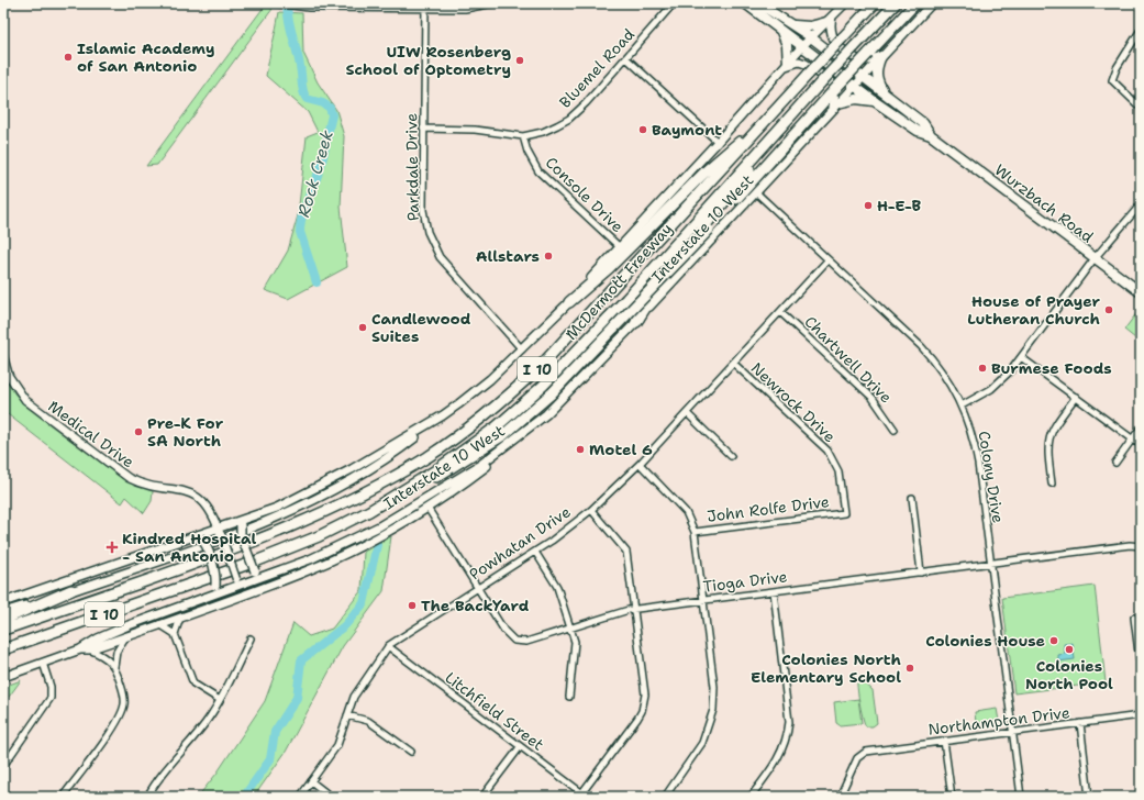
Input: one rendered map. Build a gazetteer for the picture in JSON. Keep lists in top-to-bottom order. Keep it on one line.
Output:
{"streets":{"highway":["McDermott Freeway","I 10"],"main road":["Wurzbach Road","Interstate 10 West"],"street":["Bluemel Road","Parkdale Drive","Console Drive","Chartwell Drive","Newrock Drive","Medical Drive","Colony Drive","John Rolfe Drive","Powhatan Drive","Tioga Drive","Litchfield Street","Northampton Drive"]},"crossings":[["Bluemel Road","Parkdale Drive"],["Bluemel Road","Console Drive"],["Wurzbach Road","Interstate 10 West"],["Interstate 10 West","Medical Drive"],["Interstate 10 West","Colony Drive"],["Chartwell Drive","Powhatan Drive"],["Newrock Drive","John Rolfe Drive"],["Newrock Drive","Powhatan Drive"],["Colony Drive","Powhatan Drive"],["Colony Drive","Tioga Drive"],["Colony Drive","Northampton Drive"],["Powhatan Drive","Tioga Drive"],["Powhatan Drive","Litchfield Street"]],"water":["Rock Creek"],"places":{"other":["Islamic Academy of San Antonio","UIW Rosenberg School of Optometry","Baymont","H-E-B","Allstars","House of Prayer Lutheran Church","Candlewood Suites","Burmese Foods","Pre-K For SA North","Motel 6","The BackYard","Colonies House","Colonies North Pool","Colonies North Elementary School"],"health":["Kindred Hospital - San Antonio"]}}
